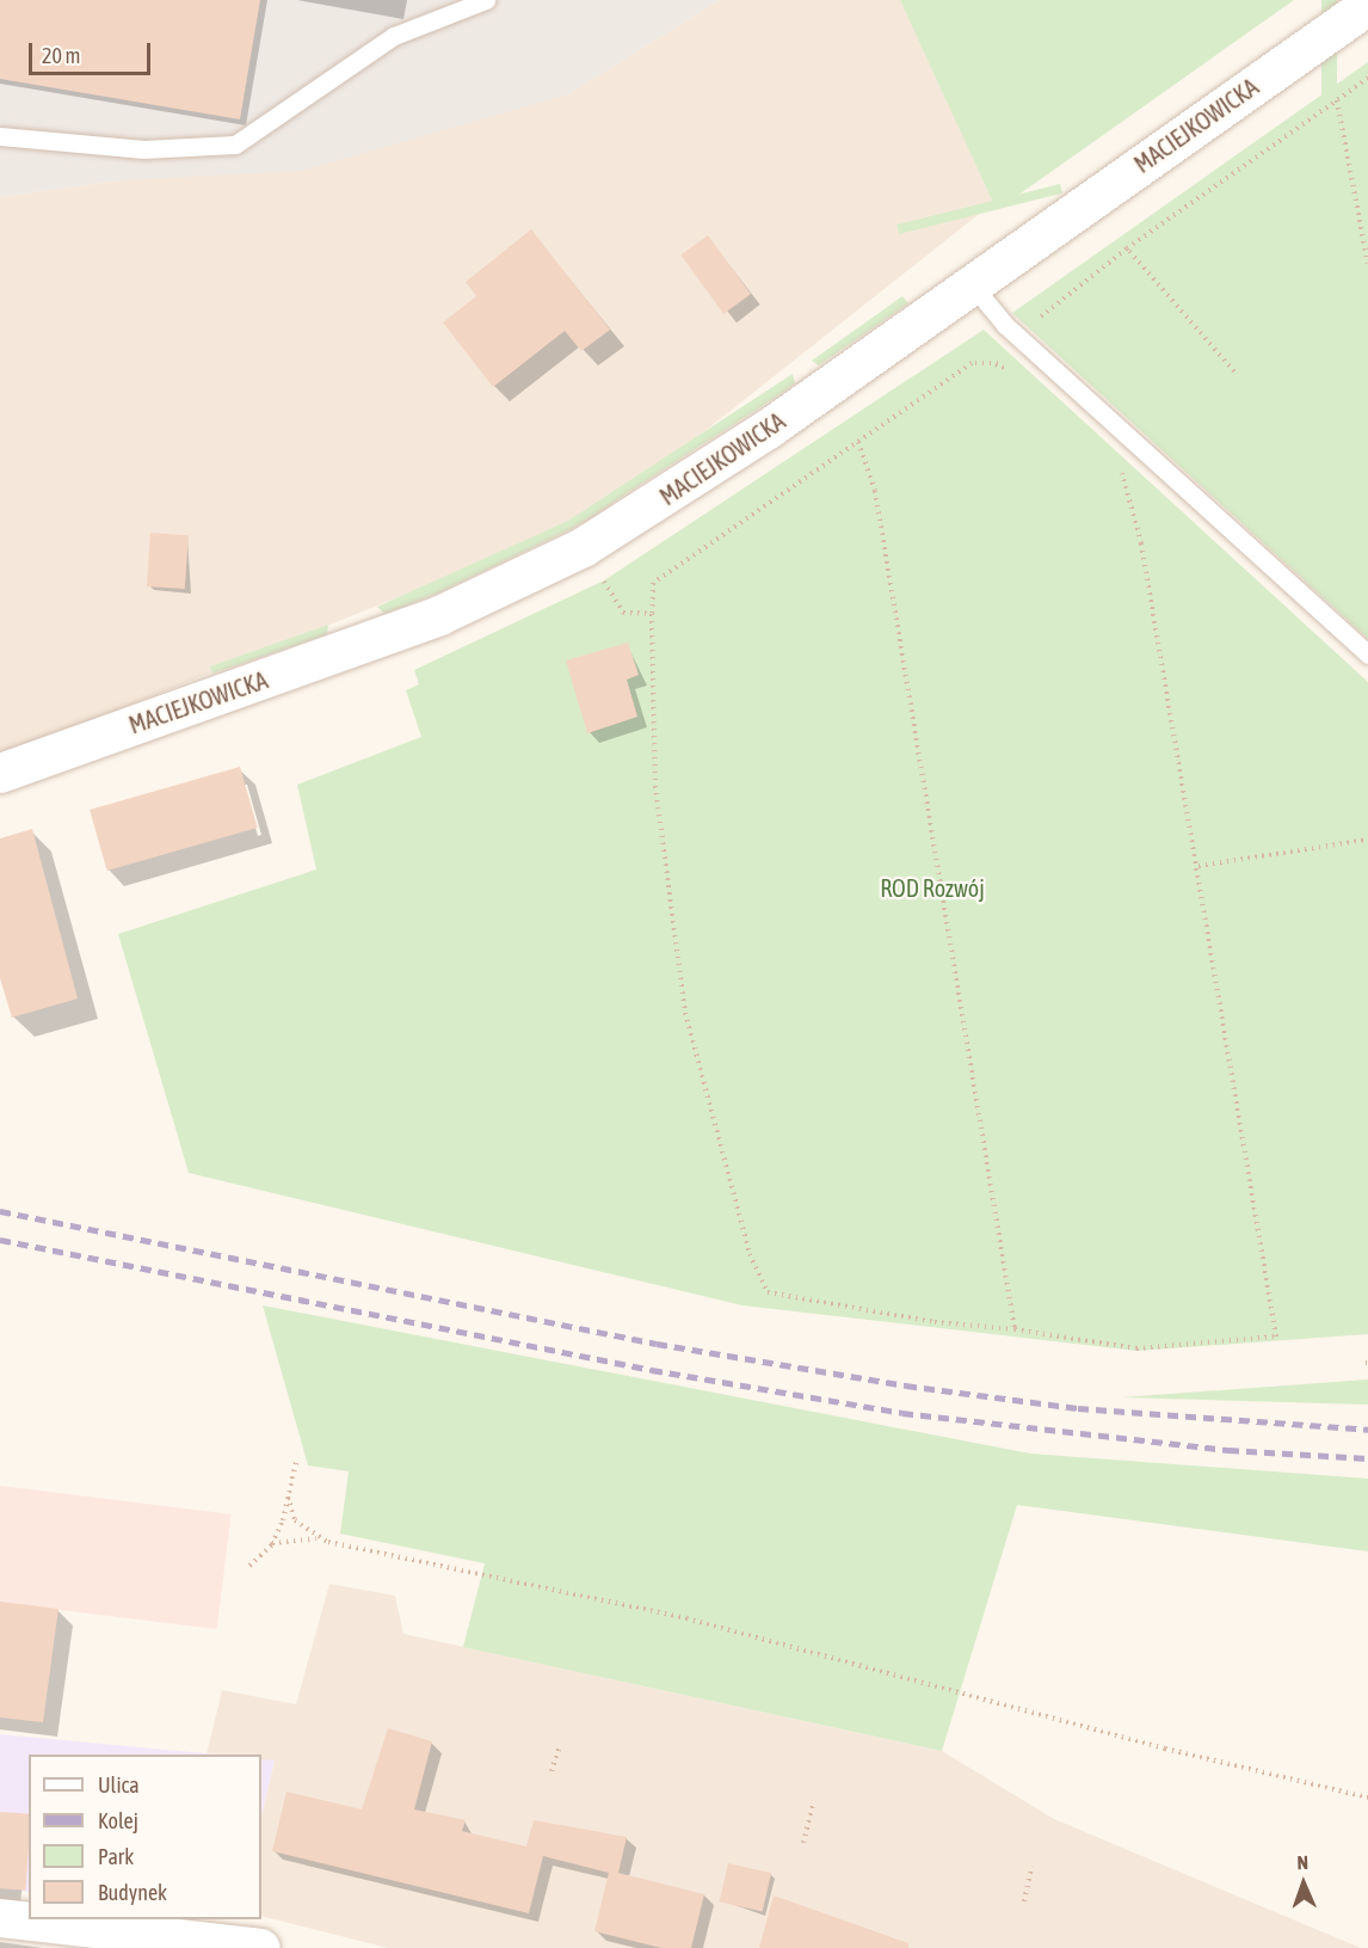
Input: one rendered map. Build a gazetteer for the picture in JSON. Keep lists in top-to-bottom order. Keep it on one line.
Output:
{"streets":{"street":["MACIEJKOWICKA"]},"parks":["ROD Rozwój"],"legend":["Ulica","Kolej","Park","Budynek"],"scale_bar":"20 m","north":"top"}
